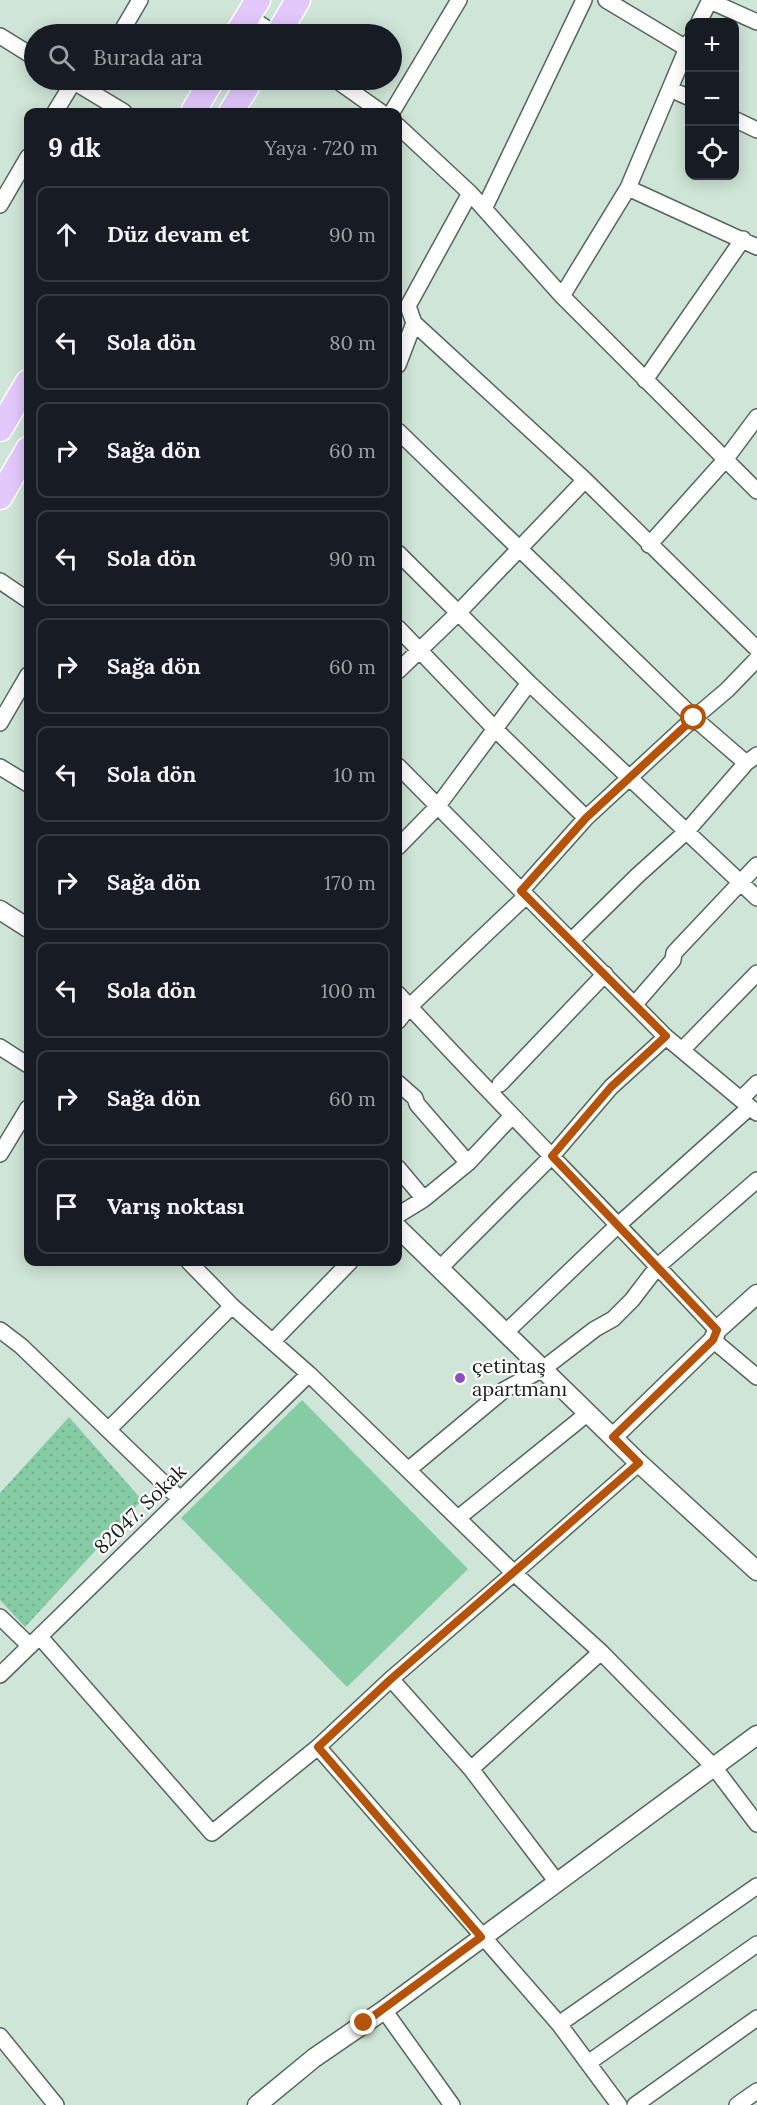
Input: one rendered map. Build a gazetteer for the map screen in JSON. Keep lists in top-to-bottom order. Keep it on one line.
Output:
{"streets":{"street":["82047. Sokak"]},"places":["çetintaş apartmanı"],"page":{"map_buttons":["+","−"],"search":"Burada ara","heading":["9 dk","Yaya · 720 m"],"list":[["Düz devam et","90 m"],["Sola dön","80 m"],["Sağa dön","60 m"],["Sola dön","90 m"],["Sağa dön","60 m"],["Sola dön","10 m"],["Sağa dön","170 m"],["Sola dön","100 m"],["Sağa dön","60 m"],"Varış noktası"]}}
